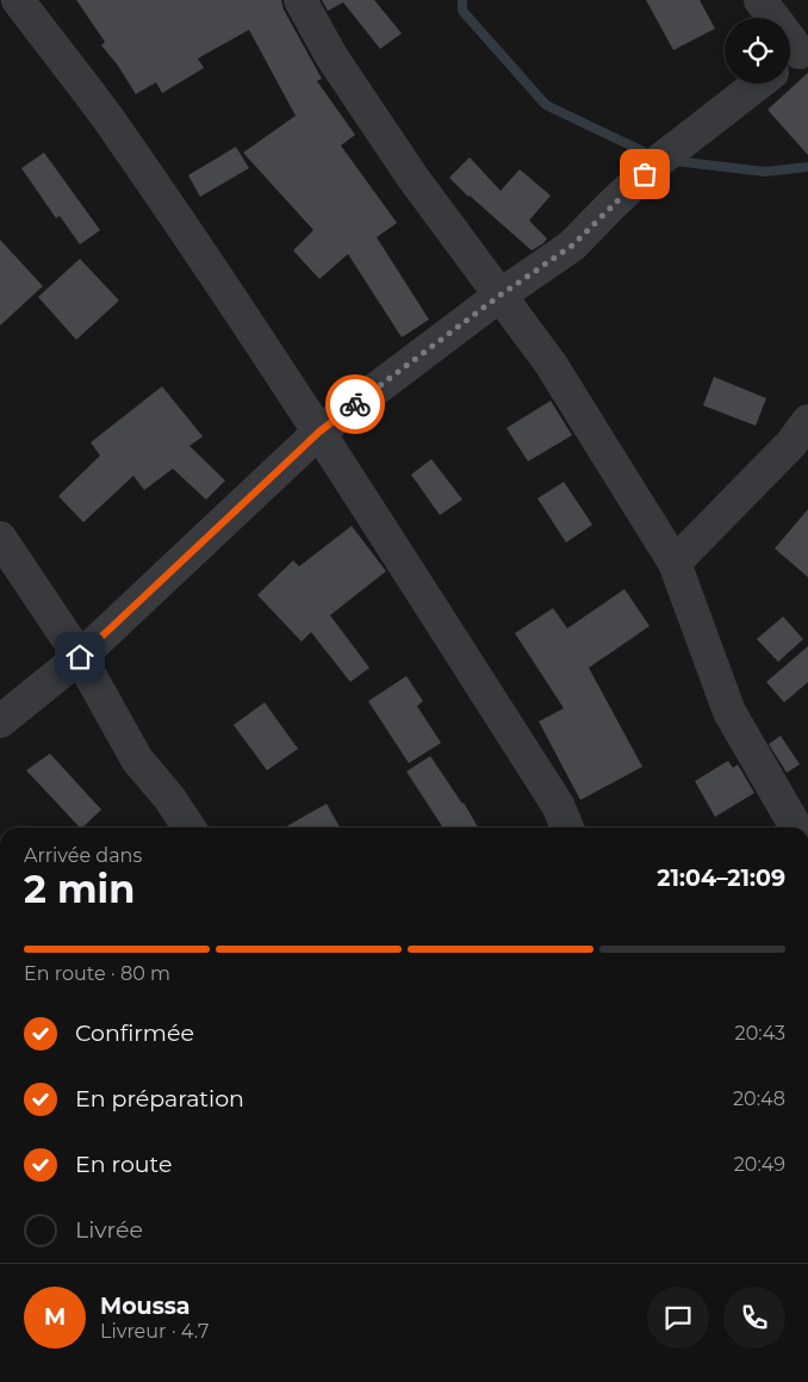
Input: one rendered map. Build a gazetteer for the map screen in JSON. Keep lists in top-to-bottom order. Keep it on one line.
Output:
{"page":{"heading":["2 min","Arrivée dans","21:04–21:09"],"panel":["Moussa","Livreur · 4.7"],"bar":"En route · 80 m","list":[["Confirmée","20:43"],["En préparation","20:48"],["En route","20:49"],"Livrée"],"round":"M"}}
